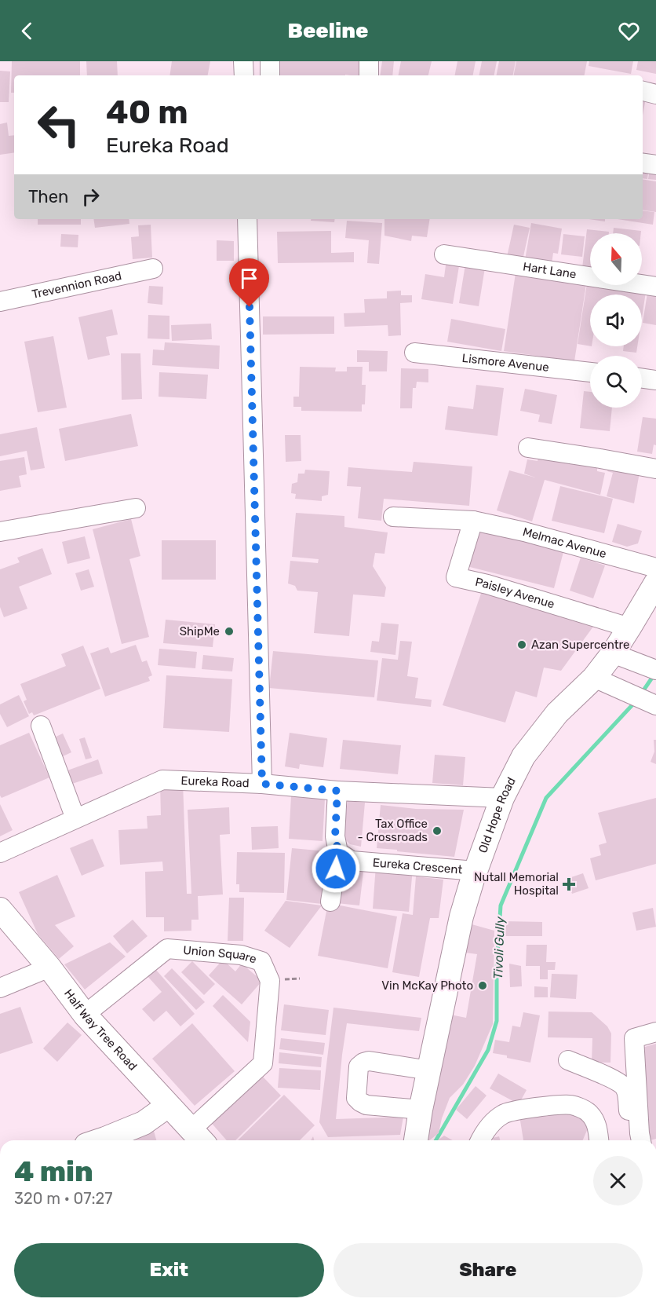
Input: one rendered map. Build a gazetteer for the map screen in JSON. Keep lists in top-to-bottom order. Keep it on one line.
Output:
{"streets":{"main road":["Old Hope Road","Half Way Tree Road"],"street":["Hart Lane","Trevennion Road","Lismore Avenue","Melmac Avenue","Paisley Avenue","Eureka Road","Eureka Crescent","Union Square"]},"crossings":[["Melmac Avenue","Paisley Avenue"],["Paisley Avenue","Old Hope Road"],["Eureka Road","Old Hope Road"],["Old Hope Road","Eureka Crescent"],["Union Square","Half Way Tree Road"]],"water":["Tivoli Gully"],"places":{"other":["ShipMe","Azan Supercentre","Tax Office - Crossroads","Vin McKay Photo"],"health":["Nutall Memorial Hospital"]},"north":"top","page":{"header":"Beeline","turn":["40 m","Eureka Road"],"then":"Then","heading":["4 min","320 m · 07:27"],"buttons":["Exit","Share"]}}
